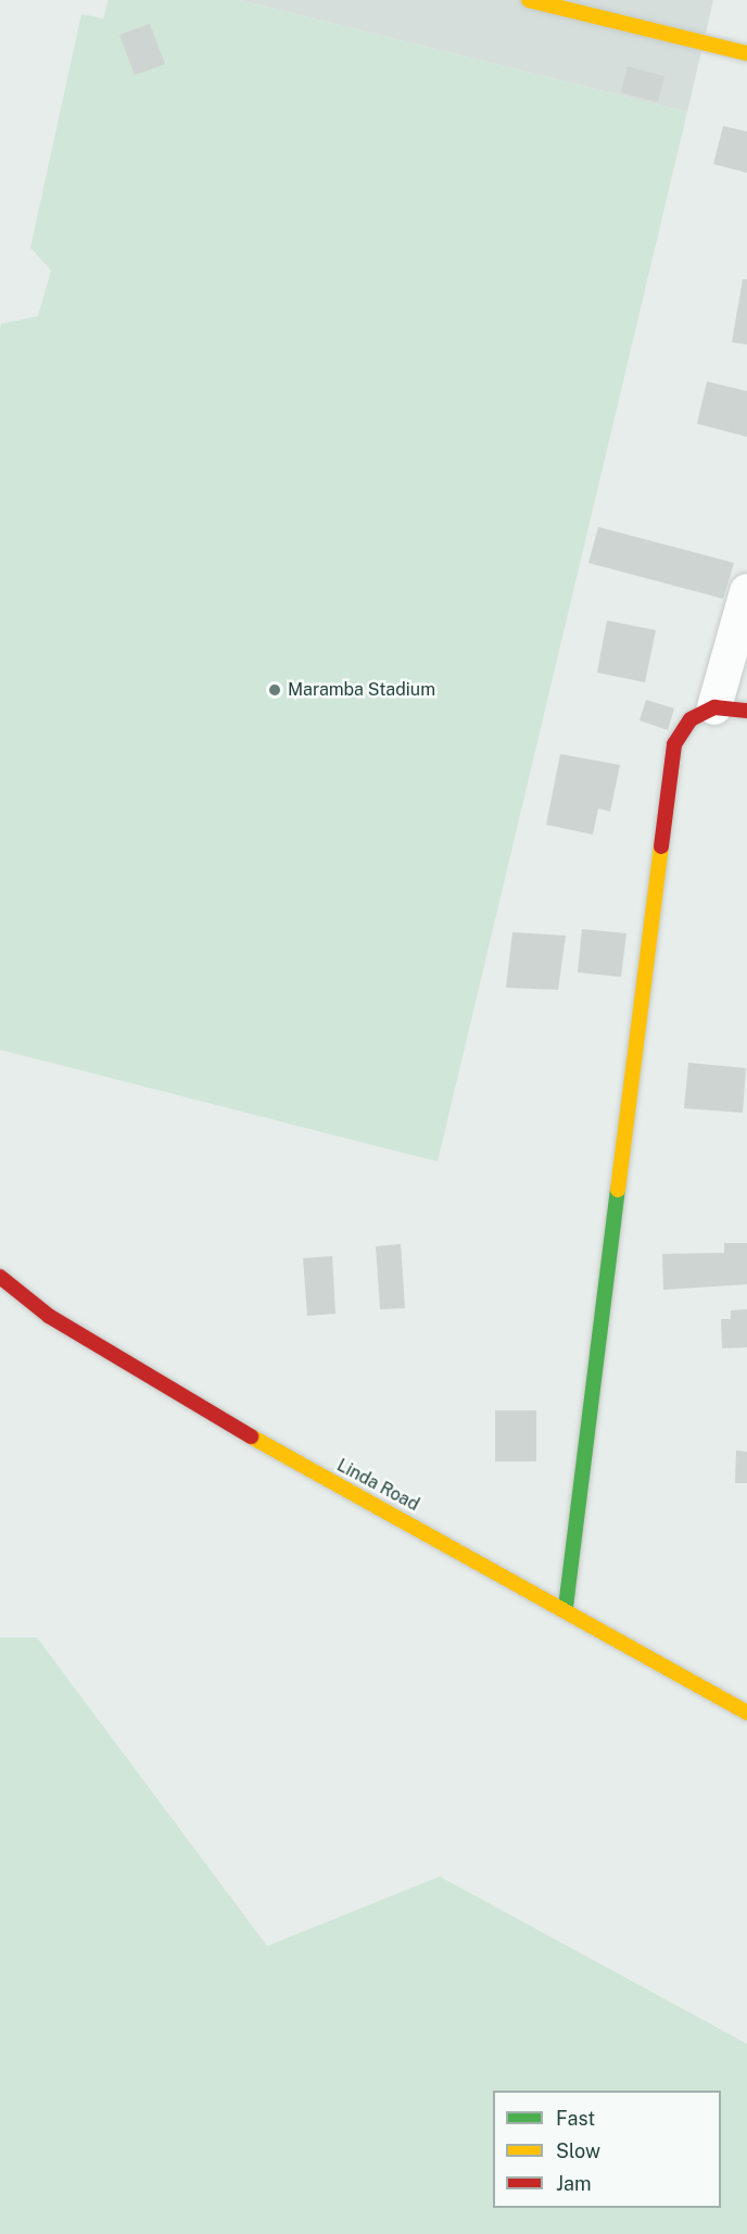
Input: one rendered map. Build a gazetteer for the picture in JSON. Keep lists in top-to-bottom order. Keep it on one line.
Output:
{"streets":{"street":["Linda Road"]},"places":["Maramba Stadium"],"legend":["Fast","Slow","Jam"]}
